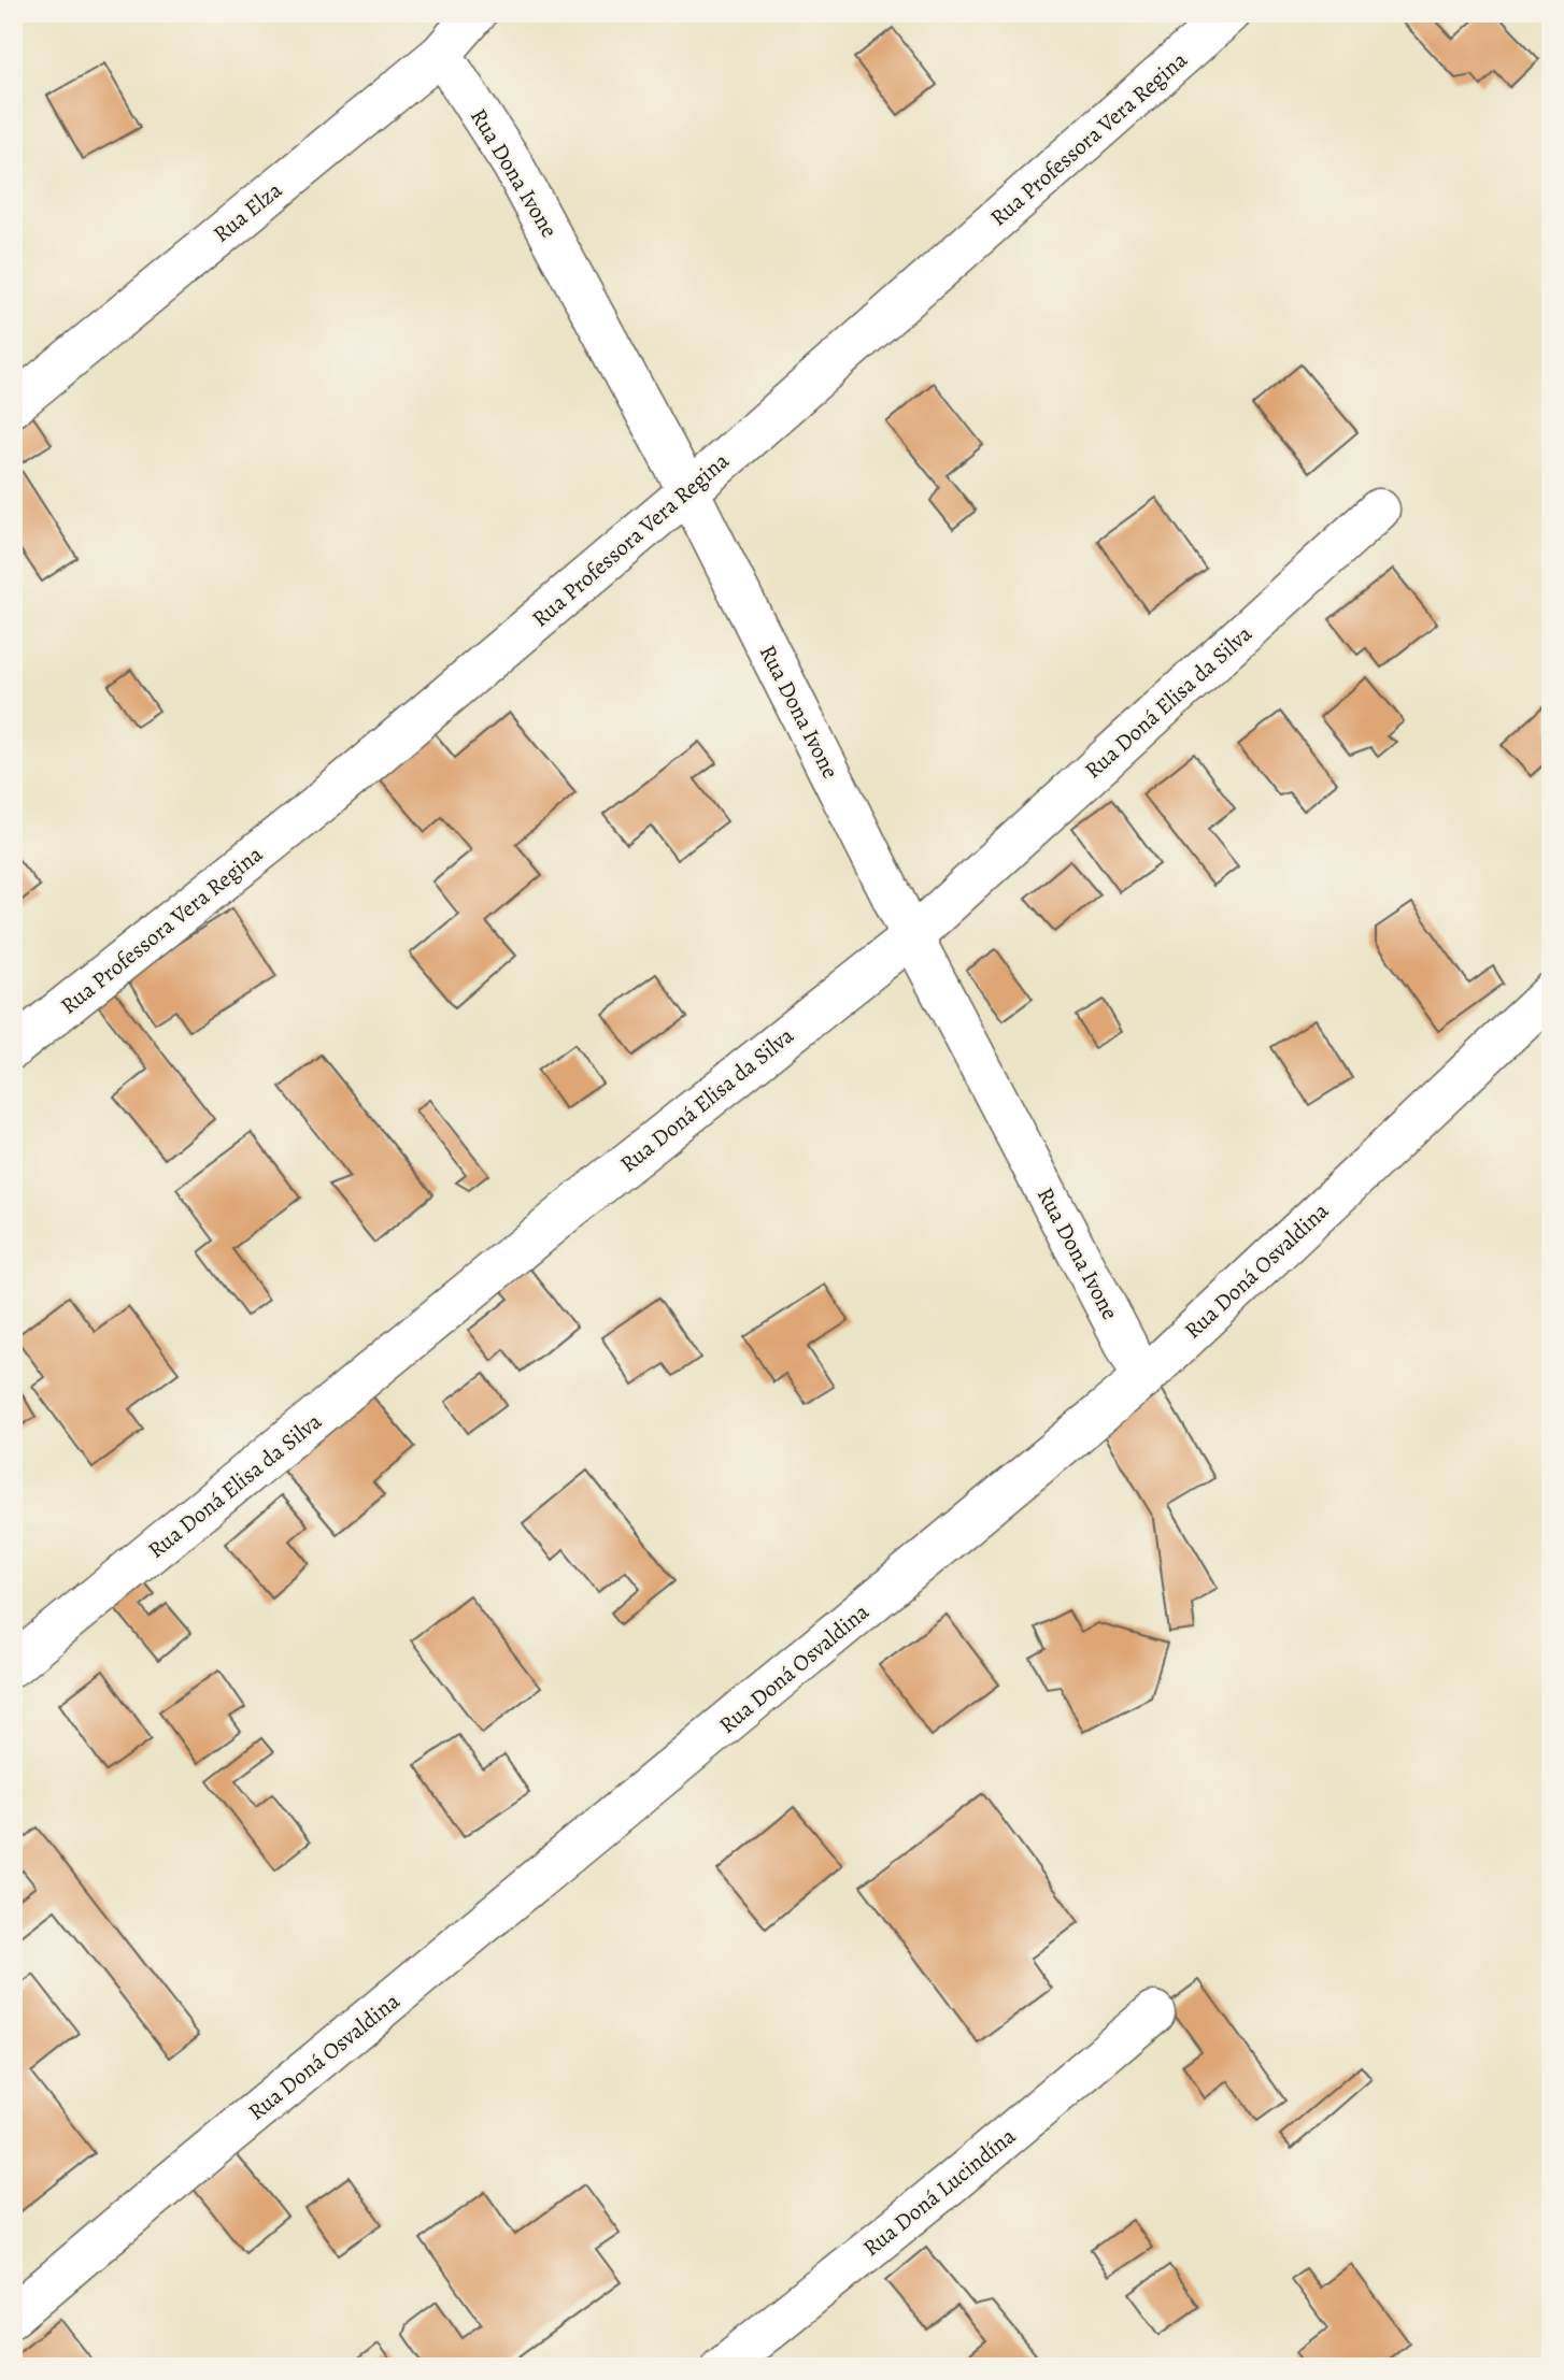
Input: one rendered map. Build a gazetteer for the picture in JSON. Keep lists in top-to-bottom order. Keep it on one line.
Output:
{"streets":{"street":["Rua Professora Vera Regina","Rua Dona Ivone","Rua Elza","Rua Doná Elisa da Silva","Rua Doná Osvaldina","Rua Doná Lucindína"]},"crossings":[["Rua Professora Vera Regina","Rua Dona Ivone"],["Rua Dona Ivone","Rua Elza"],["Rua Dona Ivone","Rua Doná Elisa da Silva"],["Rua Dona Ivone","Rua Doná Osvaldina"]]}
